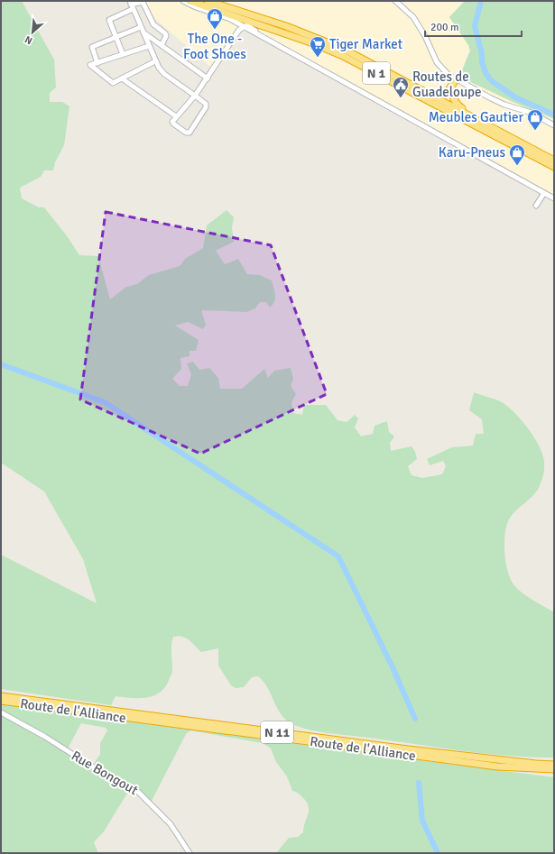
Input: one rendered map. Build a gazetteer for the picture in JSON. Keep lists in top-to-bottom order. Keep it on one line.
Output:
{"streets":{"highway":["N 1","Route de l'Alliance","N 11"],"street":["Rue Bongout"]},"places":{"shop":["The One - Foot Shoes","Meubles Gautier","Karu-Pneus"],"supermarket":["Tiger Market"],"public building":["Routes de Guadeloupe"]},"scale_bar":"200 m","north":"bottom left"}
